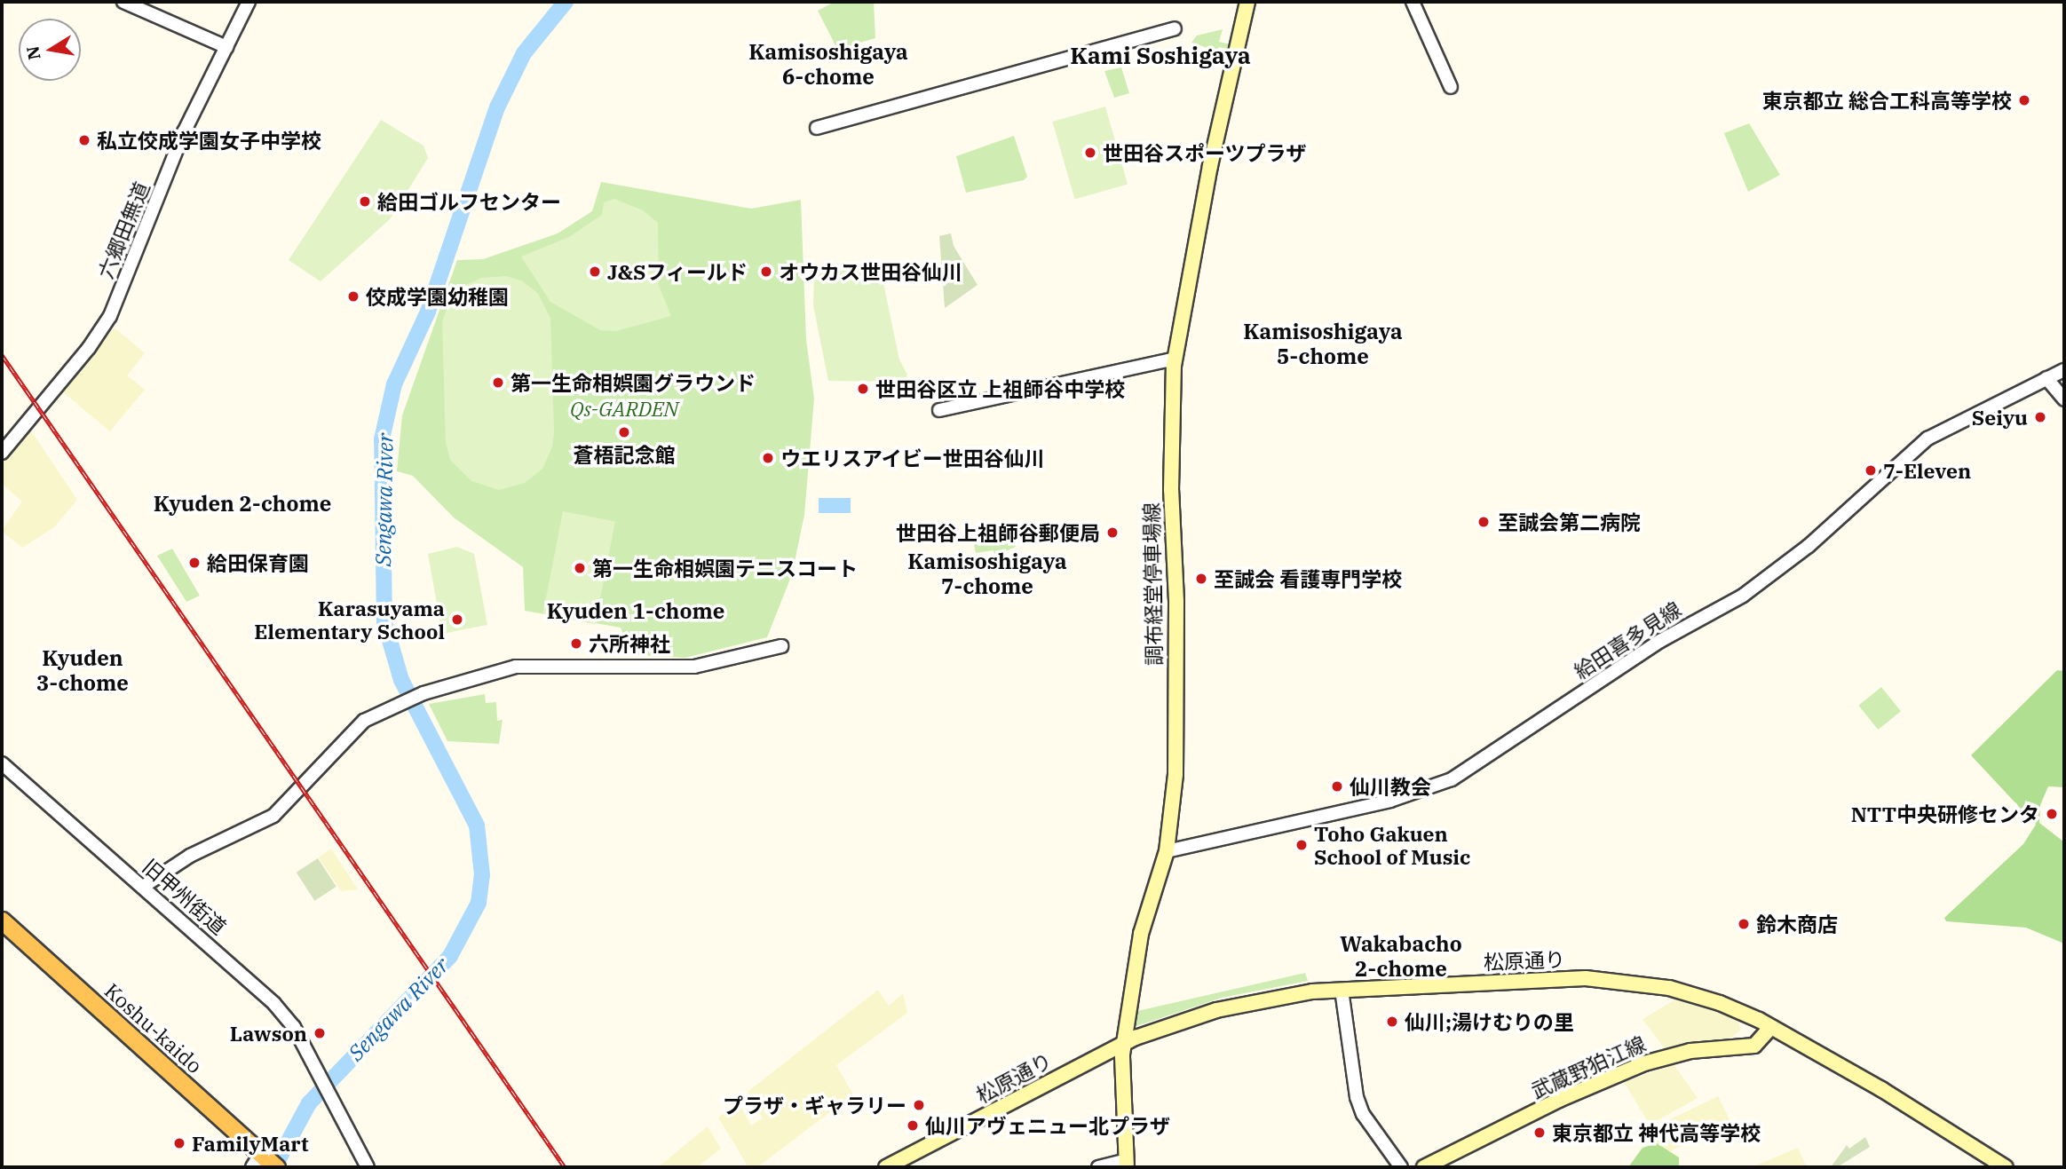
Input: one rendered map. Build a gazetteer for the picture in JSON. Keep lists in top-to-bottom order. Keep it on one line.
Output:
{"streets":{"highway":["Koshu-kaido"],"main road":["調布経堂停車場線","松原通り","武蔵野狛江線"],"street":["六郷田無道","給田喜多見線","旧甲州街道"]},"crossings":[["調布経堂停車場線","給田喜多見線"],["調布経堂停車場線","松原通り"],["松原通り","武蔵野狛江線"]],"districts":["Kamisoshigaya 6-chome","Kami Soshigaya","Kamisoshigaya 5-chome","Kyuden 2-chome","Kamisoshigaya 7-chome","Kyuden 1-chome","Kyuden 3-chome","Wakabacho 2-chome"],"water":["Sengawa River"],"parks":["Qs-GARDEN"],"places":["東京都立 総合工科高等学校","私立佼成学園女子中学校","世田谷スポーツプラザ","給田ゴルフセンター","J&Sフィールド","オウカス世田谷仙川","佼成学園幼稚園","第一生命相娯園グラウンド","世田谷区立 上祖師谷中学校","Seiyu","蒼梧記念館","ウエリスアイビー世田谷仙川","7-Eleven","至誠会第二病院","世田谷上祖師谷郵便局","給田保育園","第一生命相娯園テニスコート","至誠会 看護専門学校","Karasuyama Elementary School","六所神社","仙川教会","NTT中央研修センタ","Toho Gakuen School of Music","鈴木商店","仙川;湯けむりの里","Lawson","プラザ・ギャラリー","仙川アヴェニュー北プラザ","東京都立 神代高等学校","FamilyMart"],"north":"left"}
